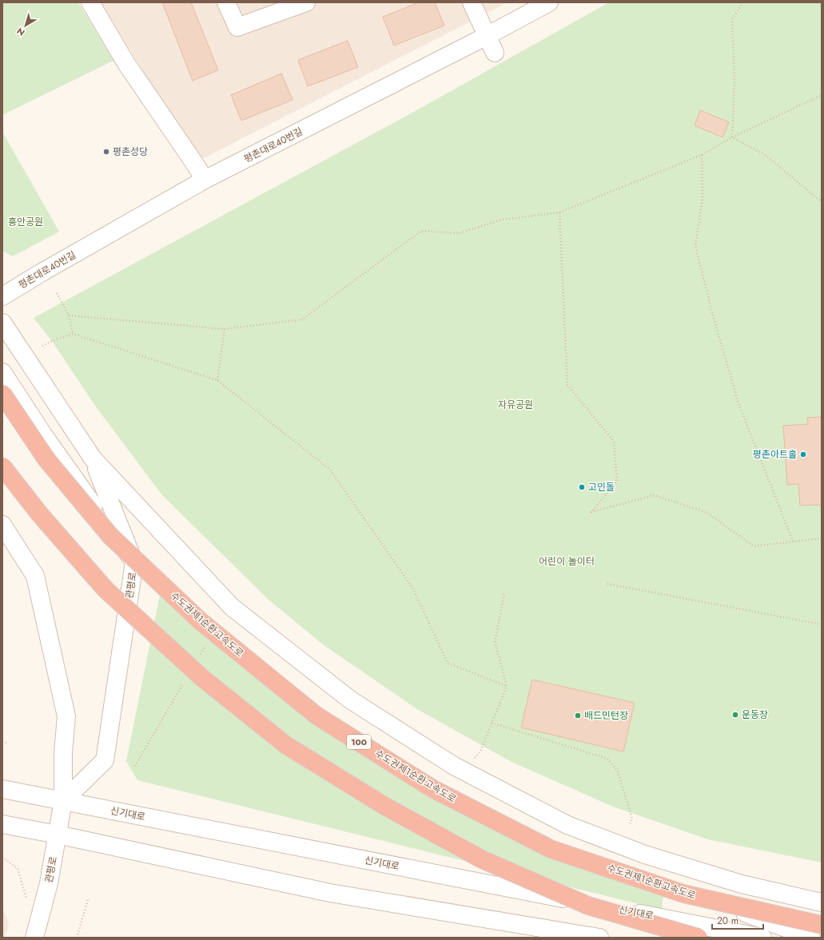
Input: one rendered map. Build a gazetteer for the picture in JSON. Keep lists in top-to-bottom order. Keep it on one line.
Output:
{"streets":{"highway":["수도권제1순환고속도로","100"],"street":["평촌대로40번길","관평로","신기대로"]},"crossings":[["관평로","신기대로"]],"parks":["흥안공원","자유공원","어린이 놀이터"],"places":["평촌성당","평촌아트홀","고인돌","운동장","배드민턴장"],"scale_bar":"20 m","north":"bottom left"}
